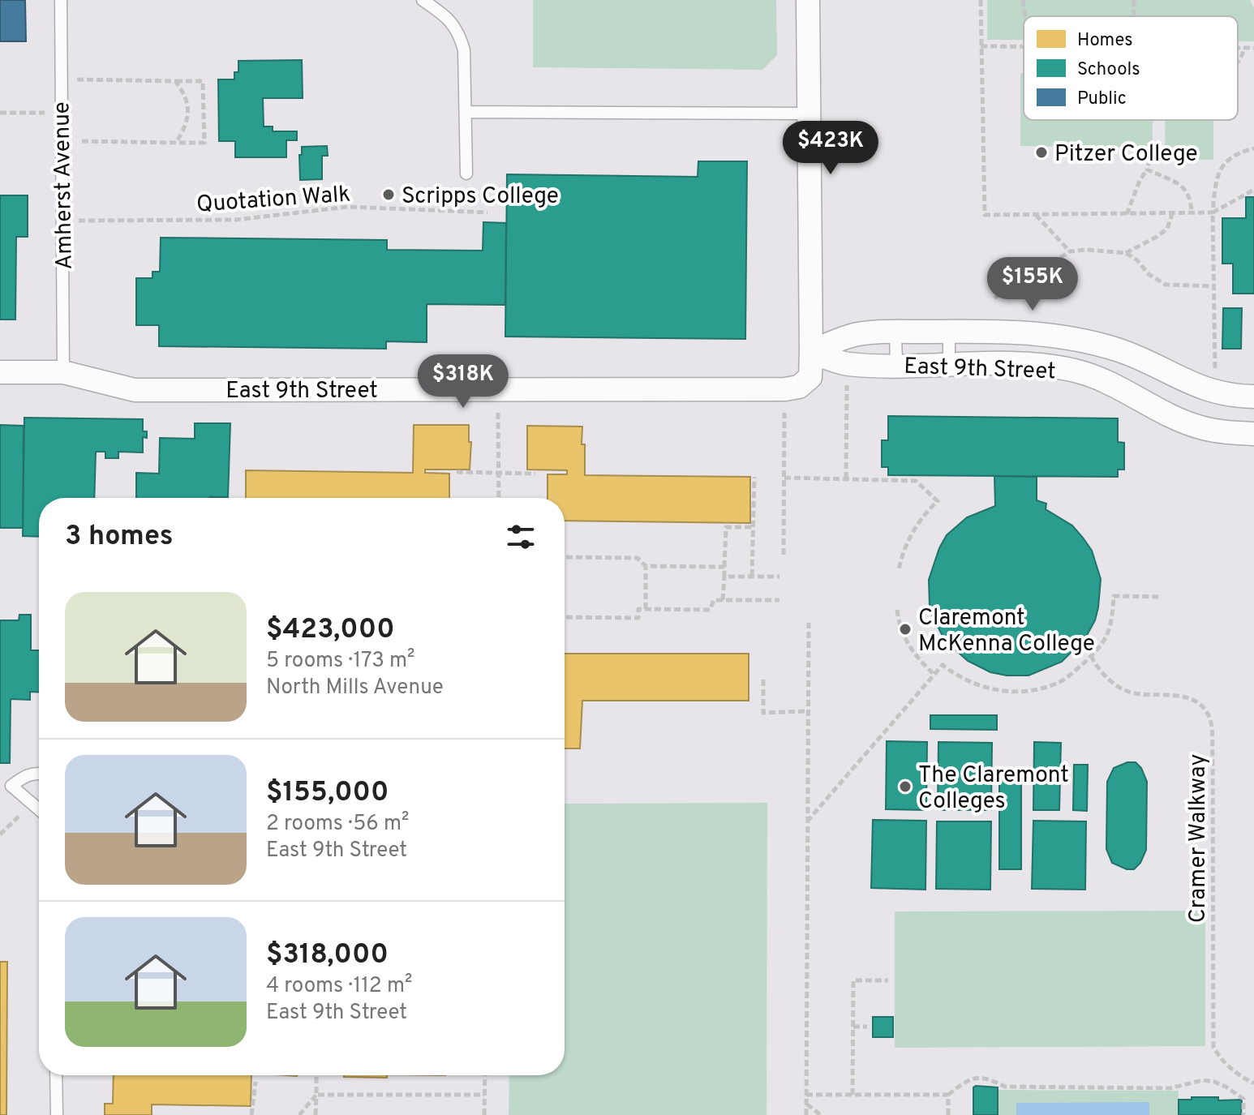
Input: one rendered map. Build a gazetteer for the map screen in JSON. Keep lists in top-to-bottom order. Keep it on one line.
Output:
{"streets":{"street":["East 9th Street"],"lane":["Amherst Avenue"],"path":["Quotation Walk","Cramer Walkway"]},"crossings":[["Amherst Avenue","Quotation Walk"],["Amherst Avenue","East 9th Street"]],"places":["Pitzer College","Scripps College","Claremont McKenna College","The Claremont Colleges"],"legend":["Homes","Schools","Public"],"page":{"price":["$423K","$155K","$318K"],"heading":"3 homes","list":[{"name":"$423,000","note":"5 rooms · 173 m² · North Mills Avenue"},{"name":"$155,000","note":"2 rooms · 56 m² · East 9th Street"},{"name":"$318,000","note":"4 rooms · 112 m² · East 9th Street"}]}}
